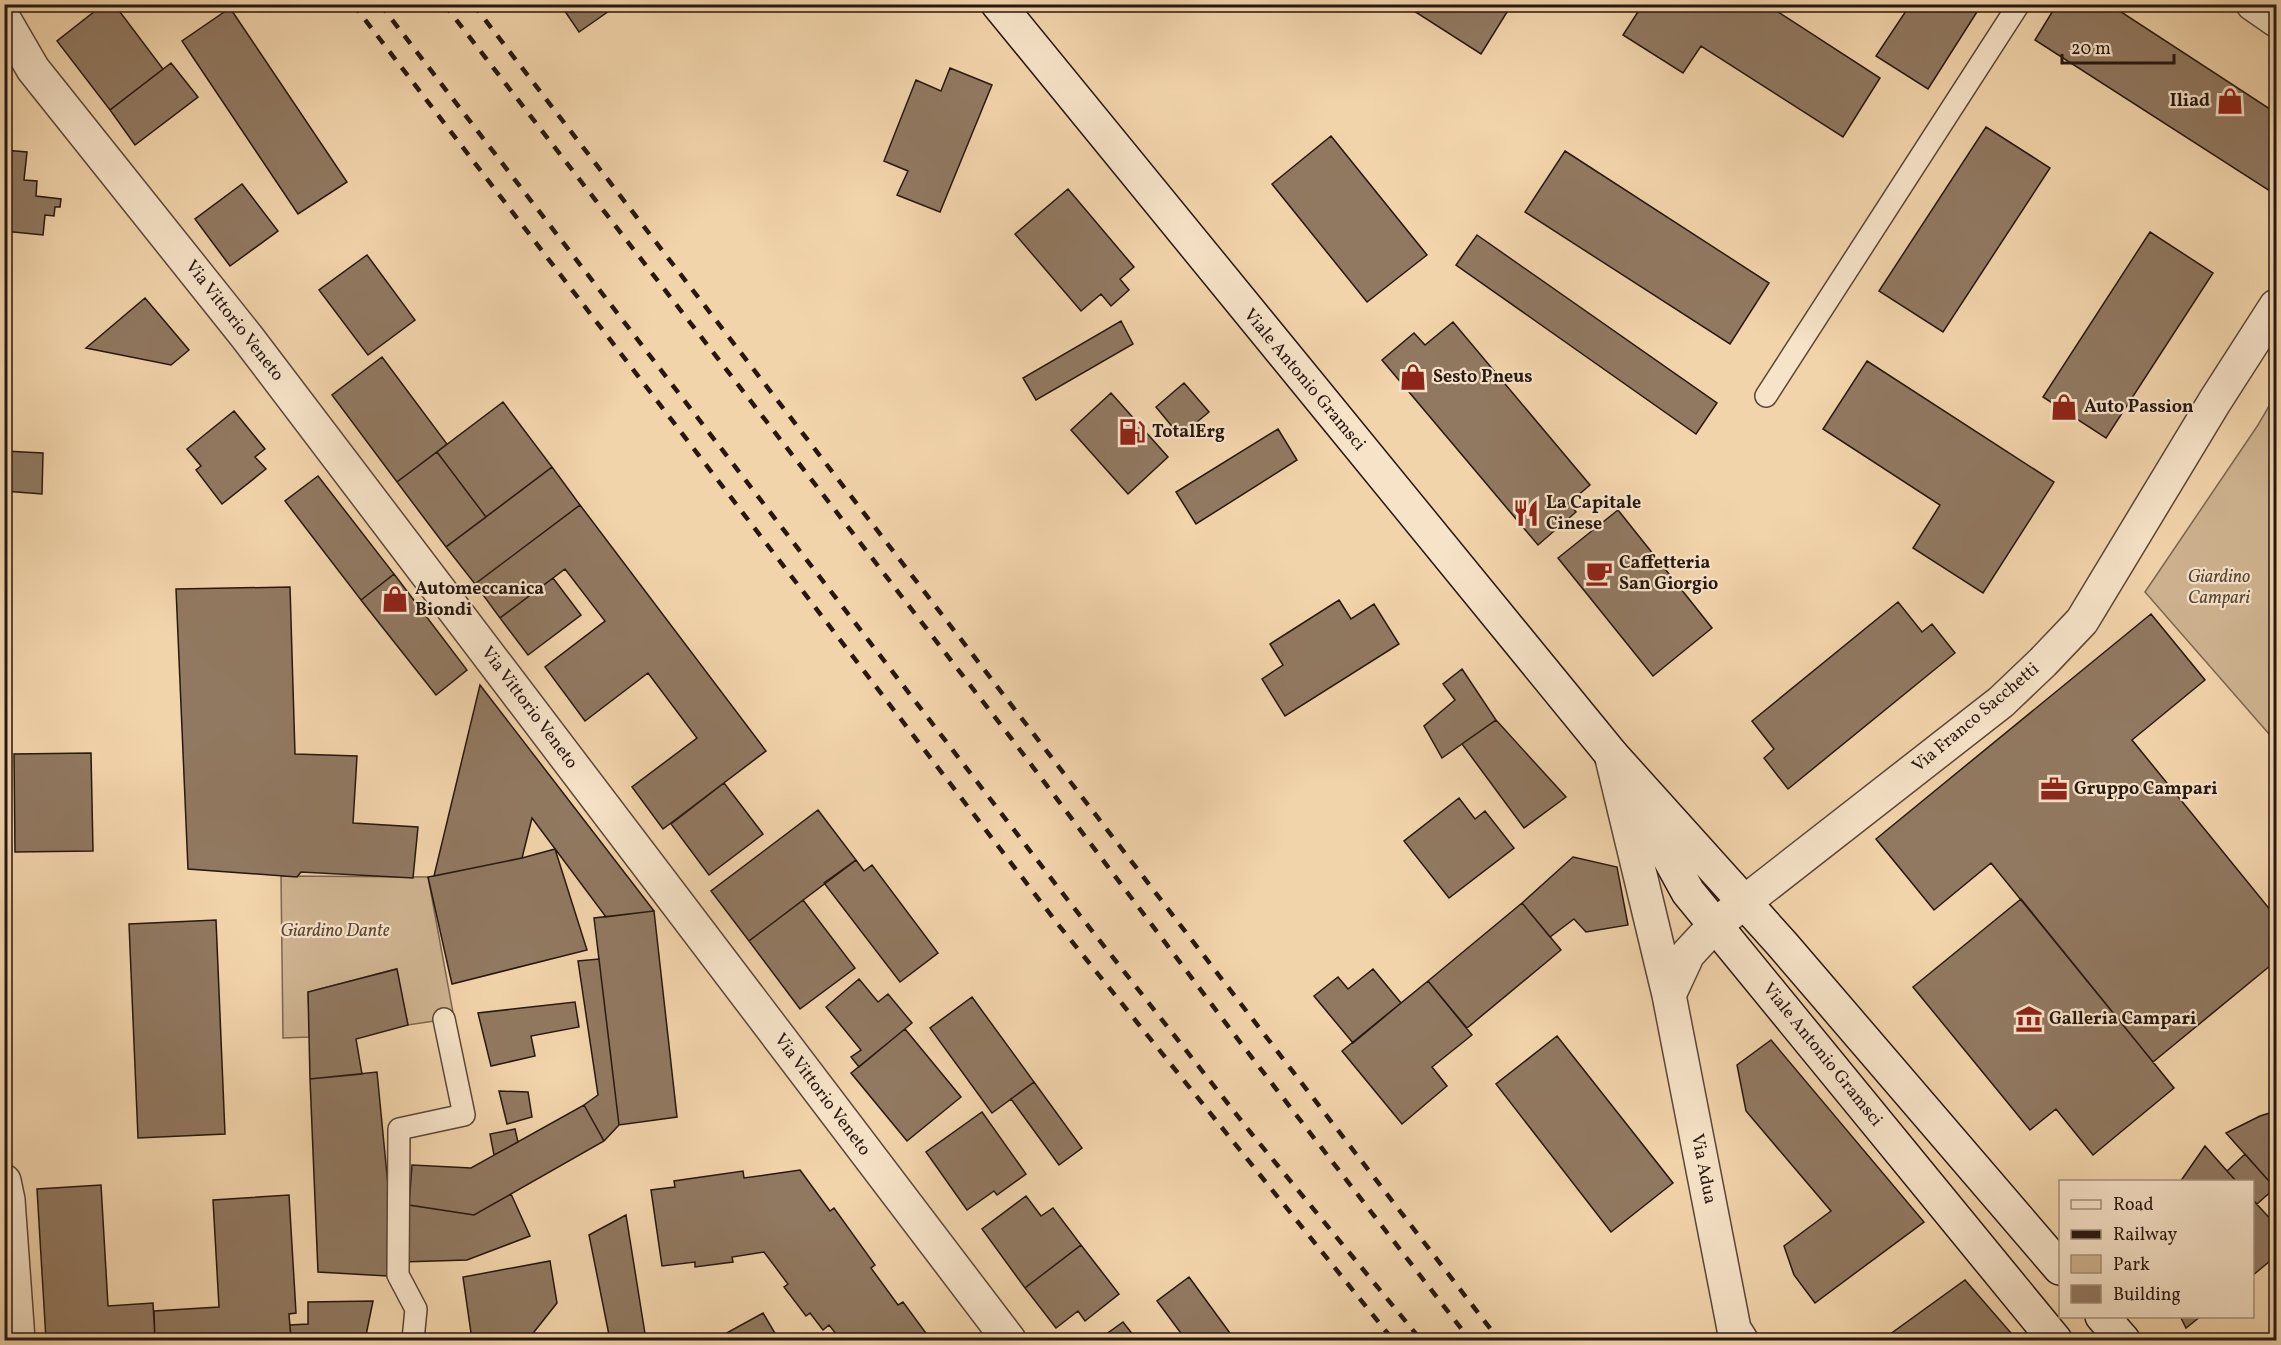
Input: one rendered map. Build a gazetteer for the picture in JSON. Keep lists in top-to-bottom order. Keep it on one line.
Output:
{"streets":{"street":["Via Vittorio Veneto","Viale Antonio Gramsci","Via Franco Sacchetti","Via Adua"]},"crossings":[["Viale Antonio Gramsci","Via Franco Sacchetti"],["Viale Antonio Gramsci","Via Adua"]],"parks":["Giardino Campari","Giardino Dante"],"places":{"shop":["Iliad","Sesto Pneus","Auto Passion","Automeccanica Biondi"],"fuel station":["TotalErg"],"restaurant":["La Capitale Cinese"],"cafe":["Caffetteria San Giorgio"],"office":["Gruppo Campari"],"museum":["Galleria Campari"]},"legend":["Road","Railway","Park","Building"],"scale_bar":"20 m"}
